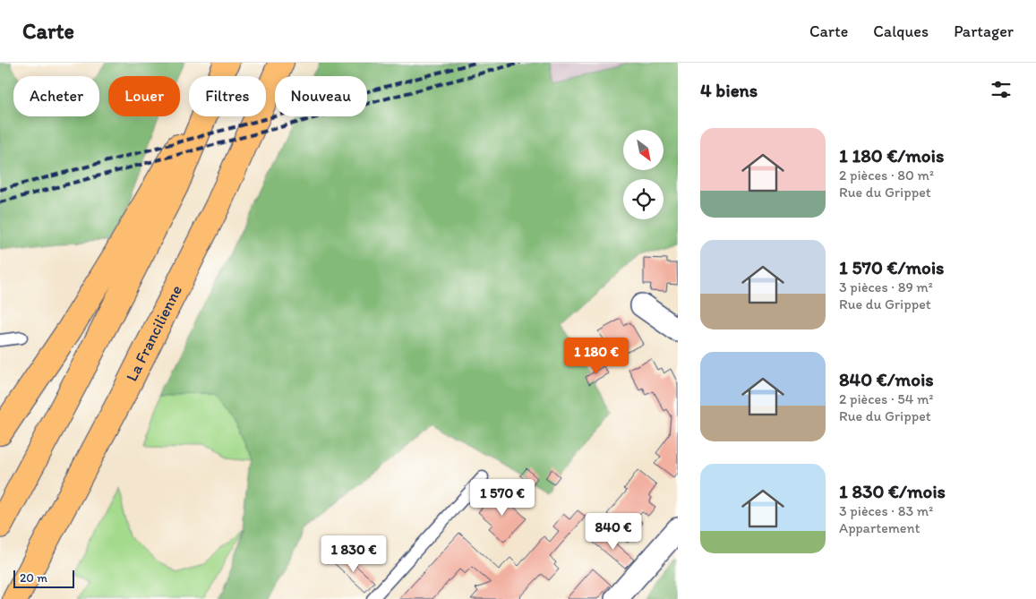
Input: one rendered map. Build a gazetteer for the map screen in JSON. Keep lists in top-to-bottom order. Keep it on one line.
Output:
{"streets":{"highway":["La Francilienne"]},"scale_bar":"20 m","north":"bottom right","page":{"header":"Carte","nav":["Carte","Calques","Partager"],"heading":"4 biens","chip":["Acheter","Louer","Filtres","Nouveau"],"list":[{"name":"1 180 €/mois","note":"2 pièces · 80 m² · Rue du Grippet"},{"name":"1 570 €/mois","note":"3 pièces · 89 m² · Rue du Grippet"},{"name":"840 €/mois","note":"2 pièces · 54 m² · Rue du Grippet"},{"name":"1 830 €/mois","note":"3 pièces · 83 m² · Appartement"}],"price":["1 180 €","1 570 €","840 €","1 830 €"],"scale":"20 m"}}
